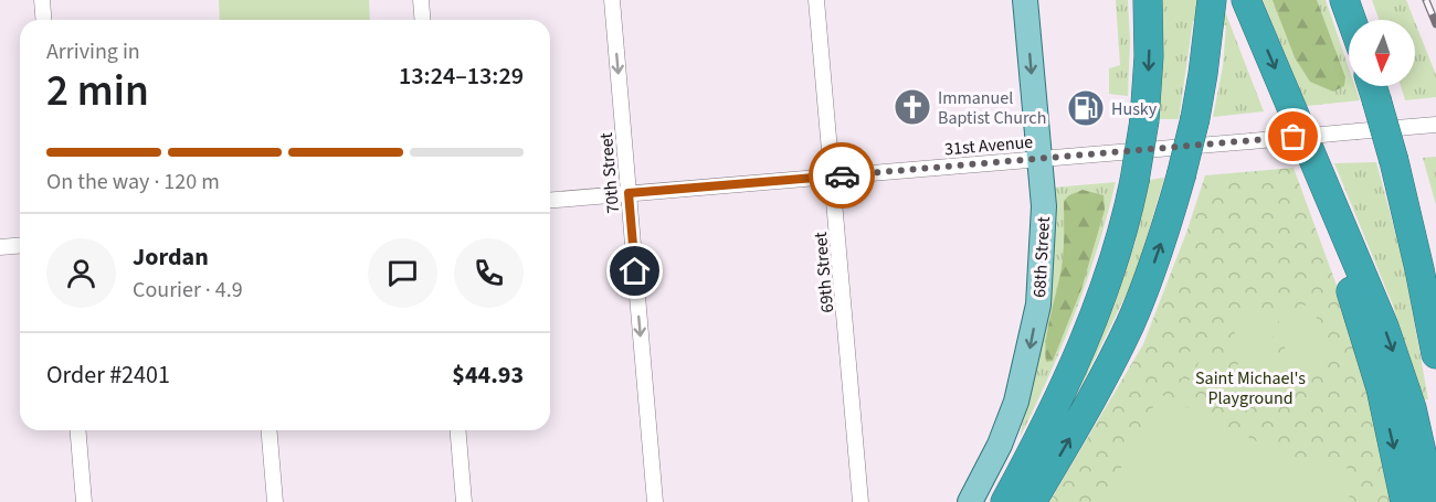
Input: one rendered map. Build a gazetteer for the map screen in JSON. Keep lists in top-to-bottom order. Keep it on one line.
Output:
{"streets":{"main road":["68th Street"],"street":["31st Avenue","70th Street","69th Street"]},"crossings":[["31st Avenue","70th Street"],["31st Avenue","68th Street"],["31st Avenue","69th Street"]],"one_way":["70th Street","68th Street"],"parks":["Saint Michael's Playground"],"places":{"church":["Immanuel Baptist Church"],"fuel station":["Husky"]},"north":"bottom","page":{"heading":["2 min","Arriving in","13:24–13:29"],"panel":["Jordan","Courier · 4.9","Order #2401","$44.93"],"bar":"On the way · 120 m"}}
